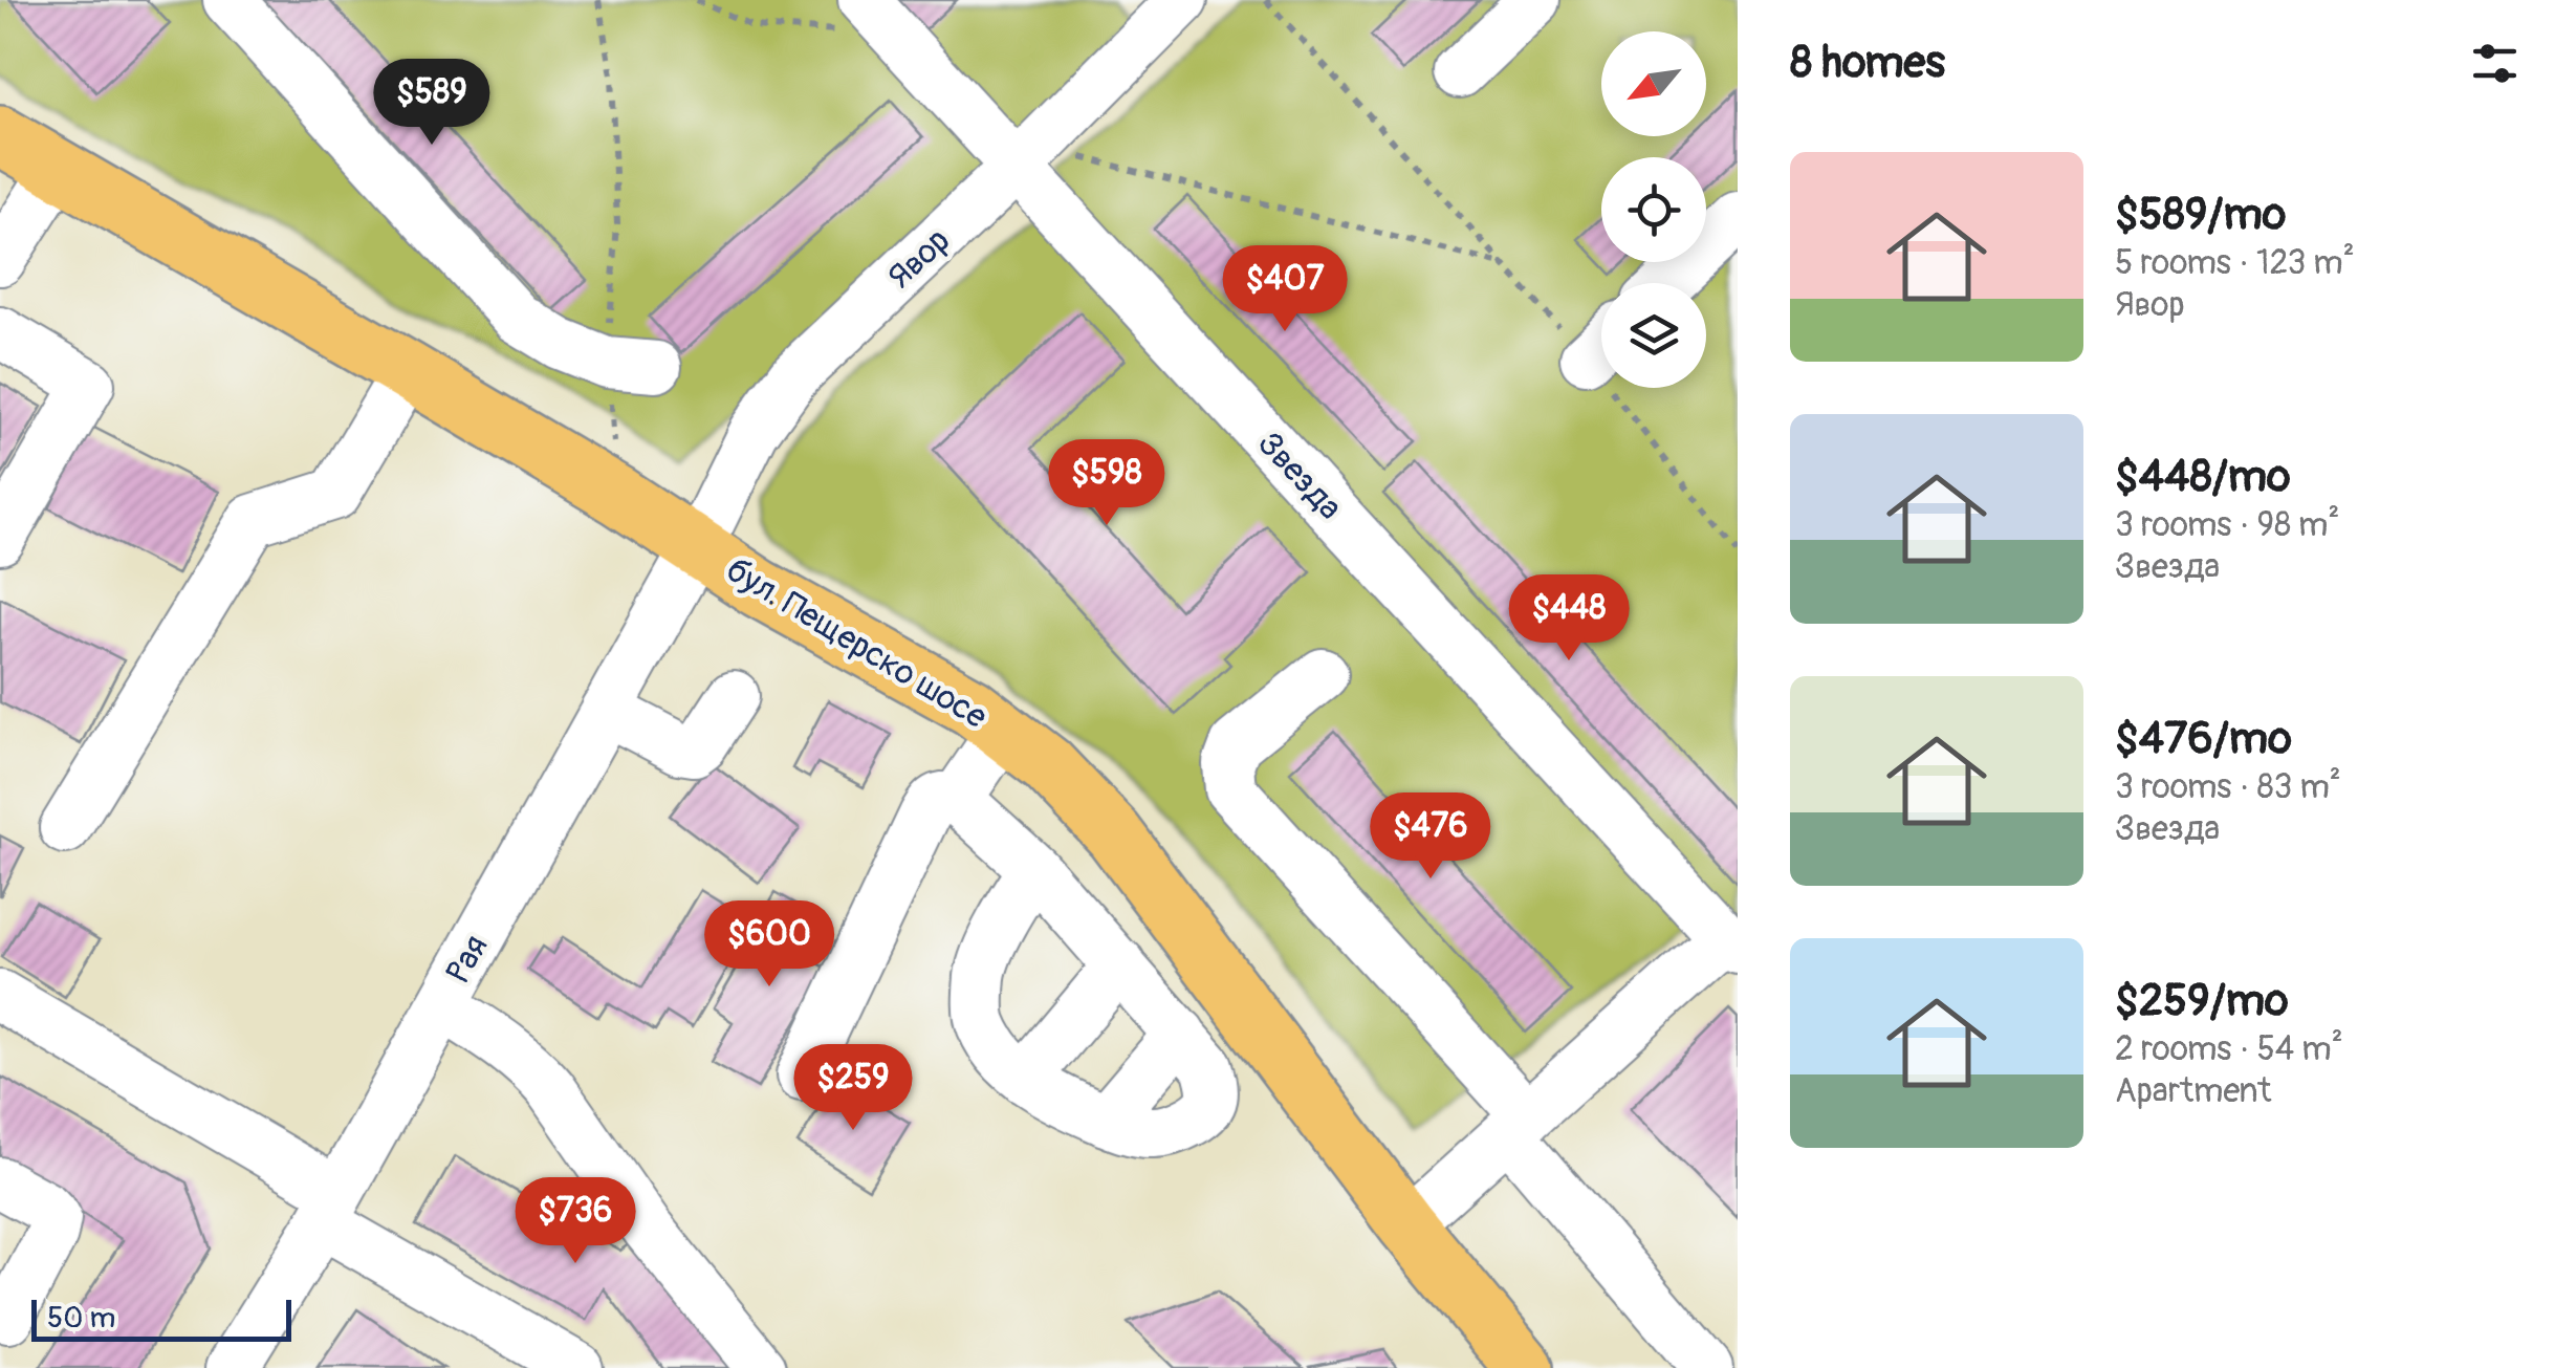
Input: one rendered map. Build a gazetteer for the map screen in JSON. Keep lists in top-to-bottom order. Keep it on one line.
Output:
{"streets":{"main road":["бул. Пещерско шосе"],"street":["Явор","Звезда","Рая"]},"crossings":[["Явор","Звезда"],["Явор","бул. Пещерско шосе"],["Явор","Рая"],["бул. Пещерско шосе","Рая"]],"scale_bar":"50 m","north":"bottom left","page":{"heading":"8 homes","price":["$589","$407","$598","$448","$476","$600","$259","$736"],"list":[{"name":"$589/mo","note":"5 rooms · 123 m² · Явор"},{"name":"$448/mo","note":"3 rooms · 98 m² · Звезда"},{"name":"$476/mo","note":"3 rooms · 83 m² · Звезда"},{"name":"$259/mo","note":"2 rooms · 54 m² · Apartment"}],"scale":"50 m"}}
